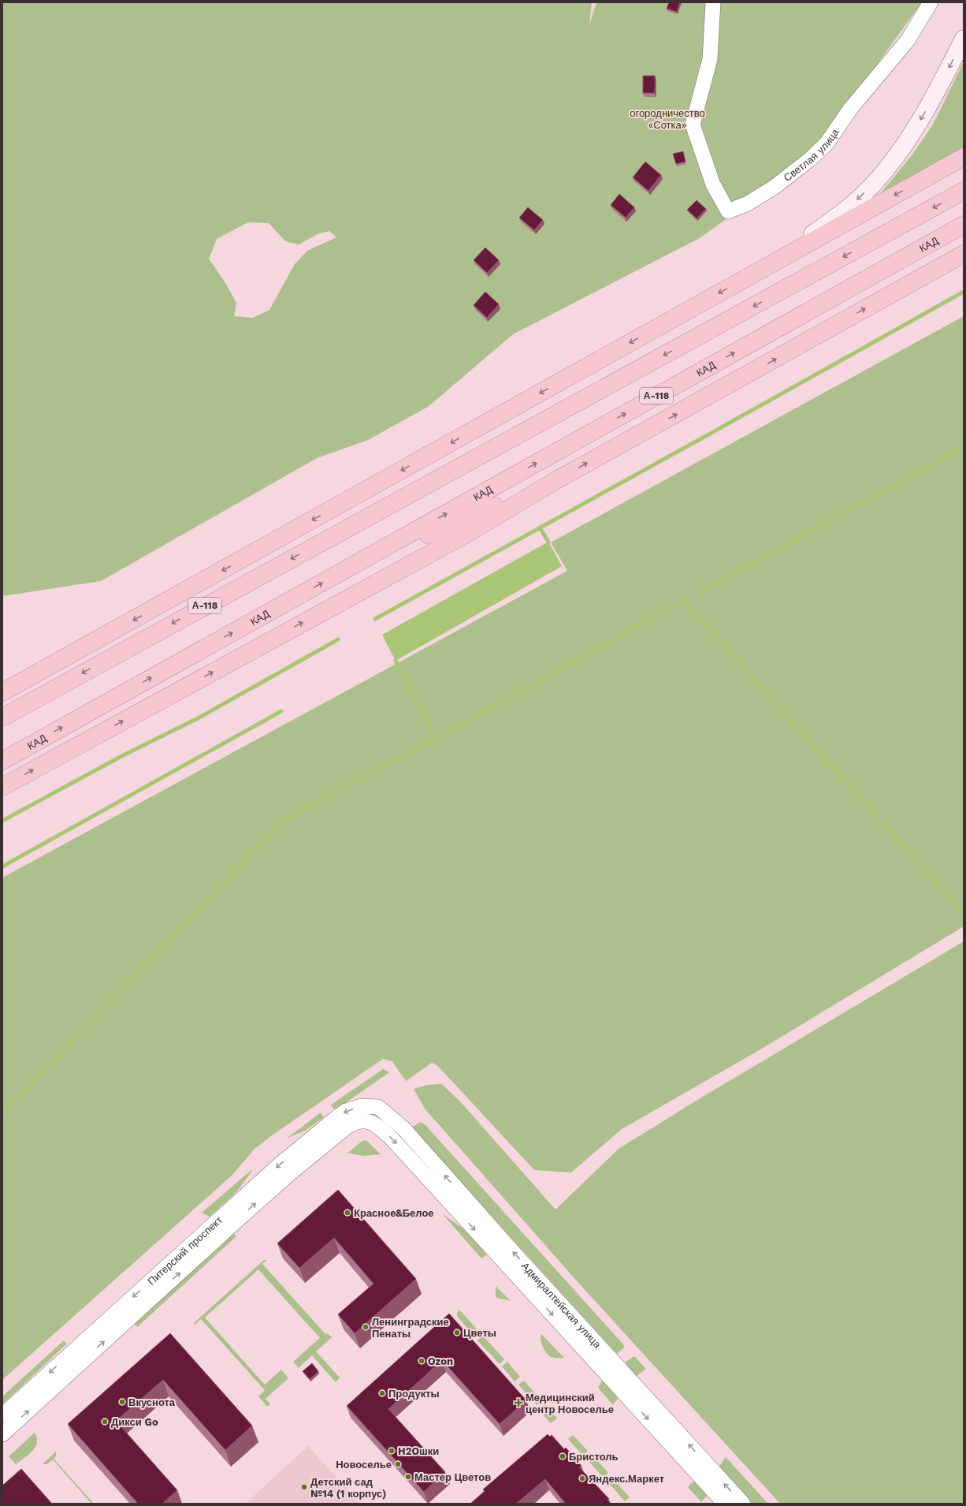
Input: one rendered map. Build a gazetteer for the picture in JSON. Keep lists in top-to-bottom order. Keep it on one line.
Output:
{"streets":{"highway":["КАД","А-118"],"street":["Светлая улица","Питерский проспект","Адмиралтейская улица"]},"crossings":[["Питерский проспект","Адмиралтейская улица"]],"parks":["огородничество «Сотка»"],"places":{"other":["Красное&Белое","Ленинградские Пенаты","Цветы","Ozon","Продукты","Вкуснота","Дикси Go","H2Oшки","Бристоль","Новоселье","Мастер Цветов","Яндекс.Маркет","Детский сад №14 (1 корпус)"],"health":["Медицинский центр Новоселье"]}}
